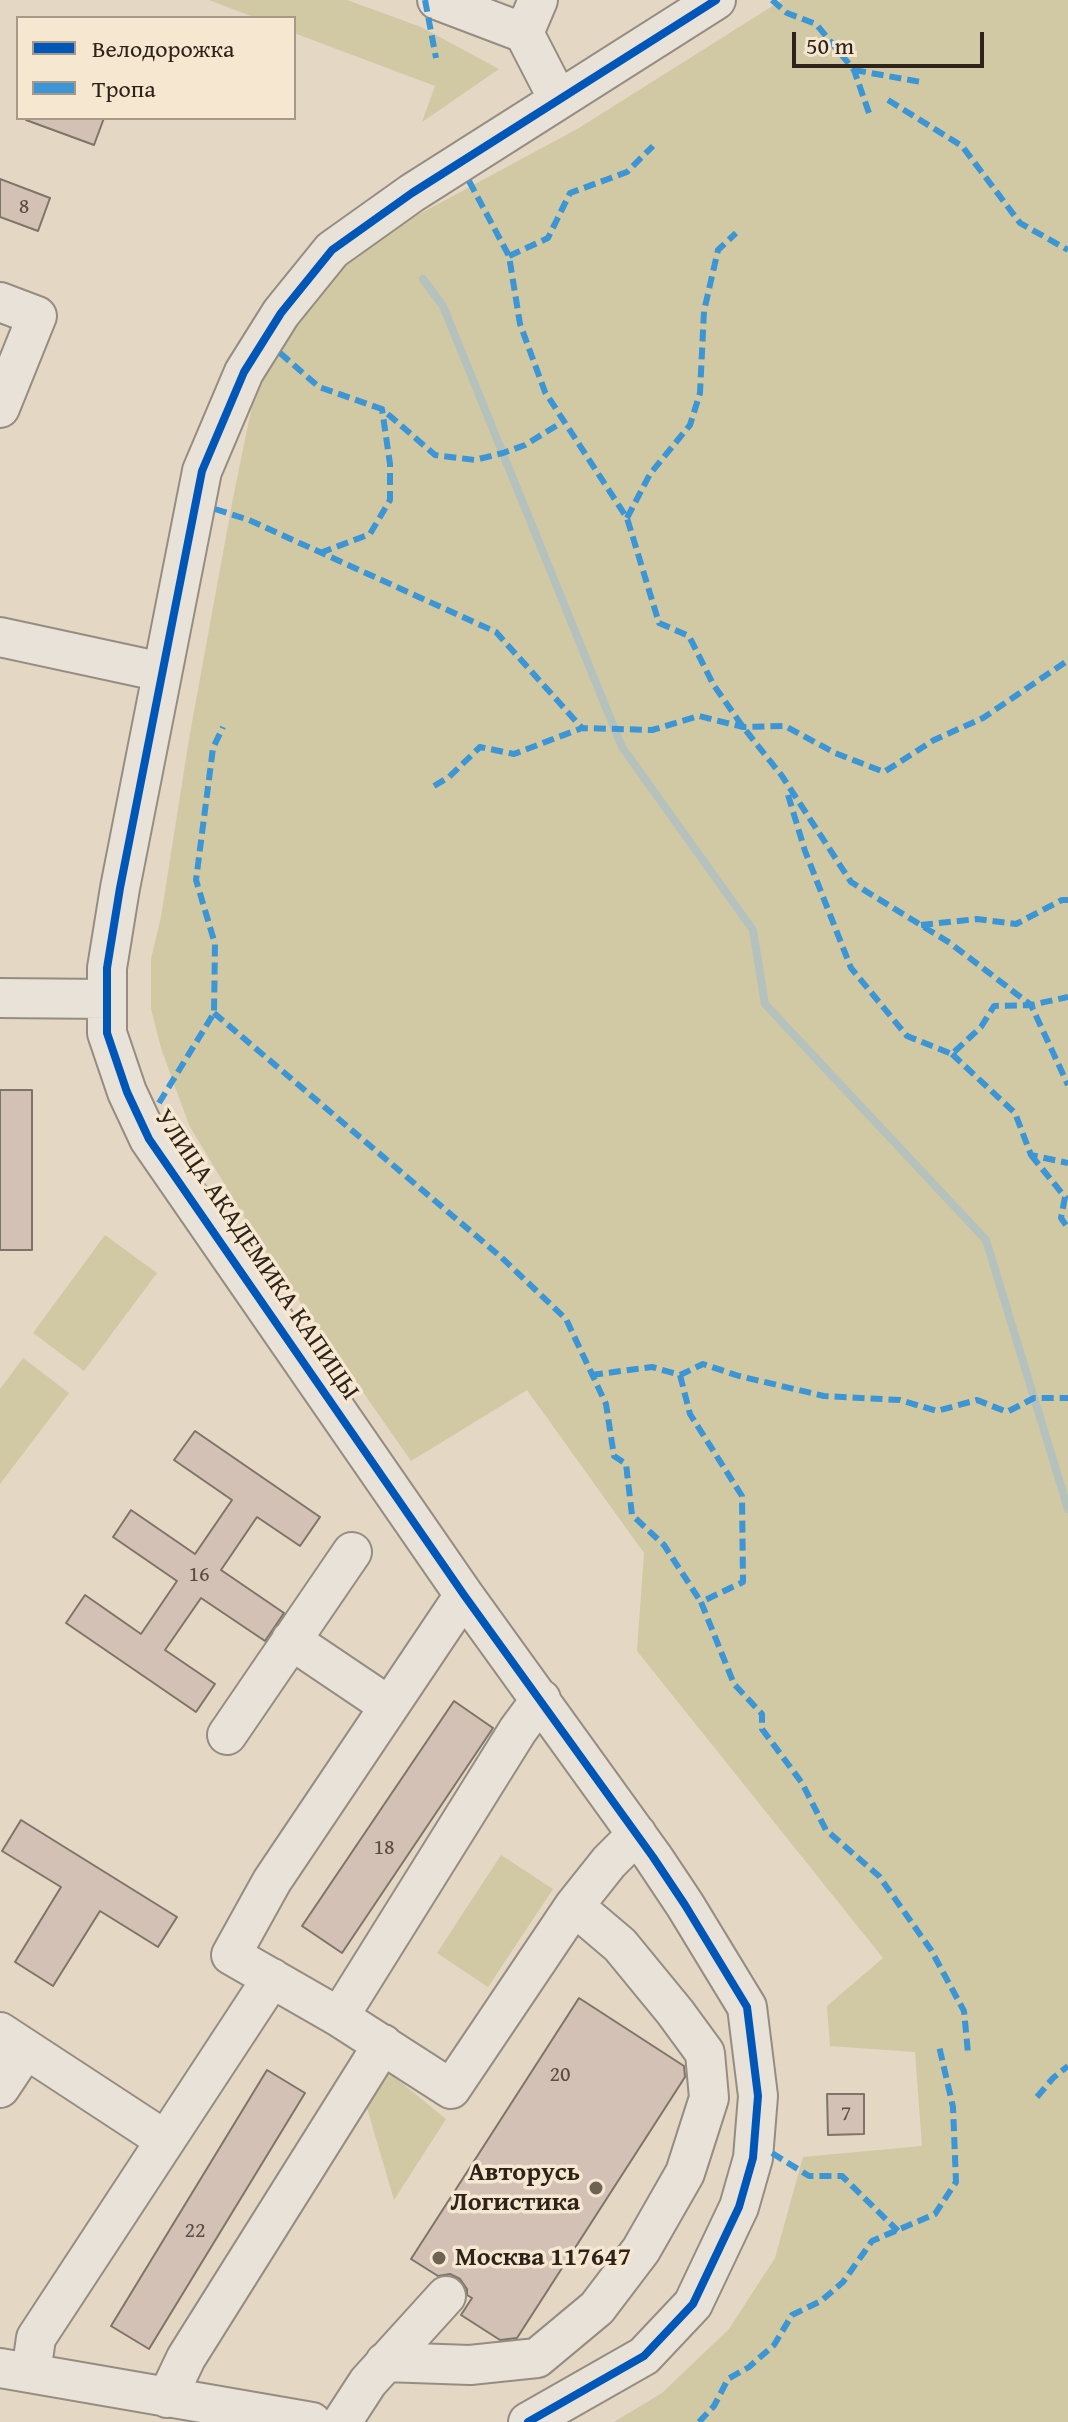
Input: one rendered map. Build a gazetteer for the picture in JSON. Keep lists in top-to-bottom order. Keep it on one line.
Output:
{"streets":{"street":["УЛИЦА АКАДЕМИКА КАПИЦЫ"]},"places":["Авторусь Логистика","Москва 117647"],"house_numbers":["8","16","18","20","7","22"],"legend":["Велодорожка","Тропа"],"scale_bar":"50 m"}
